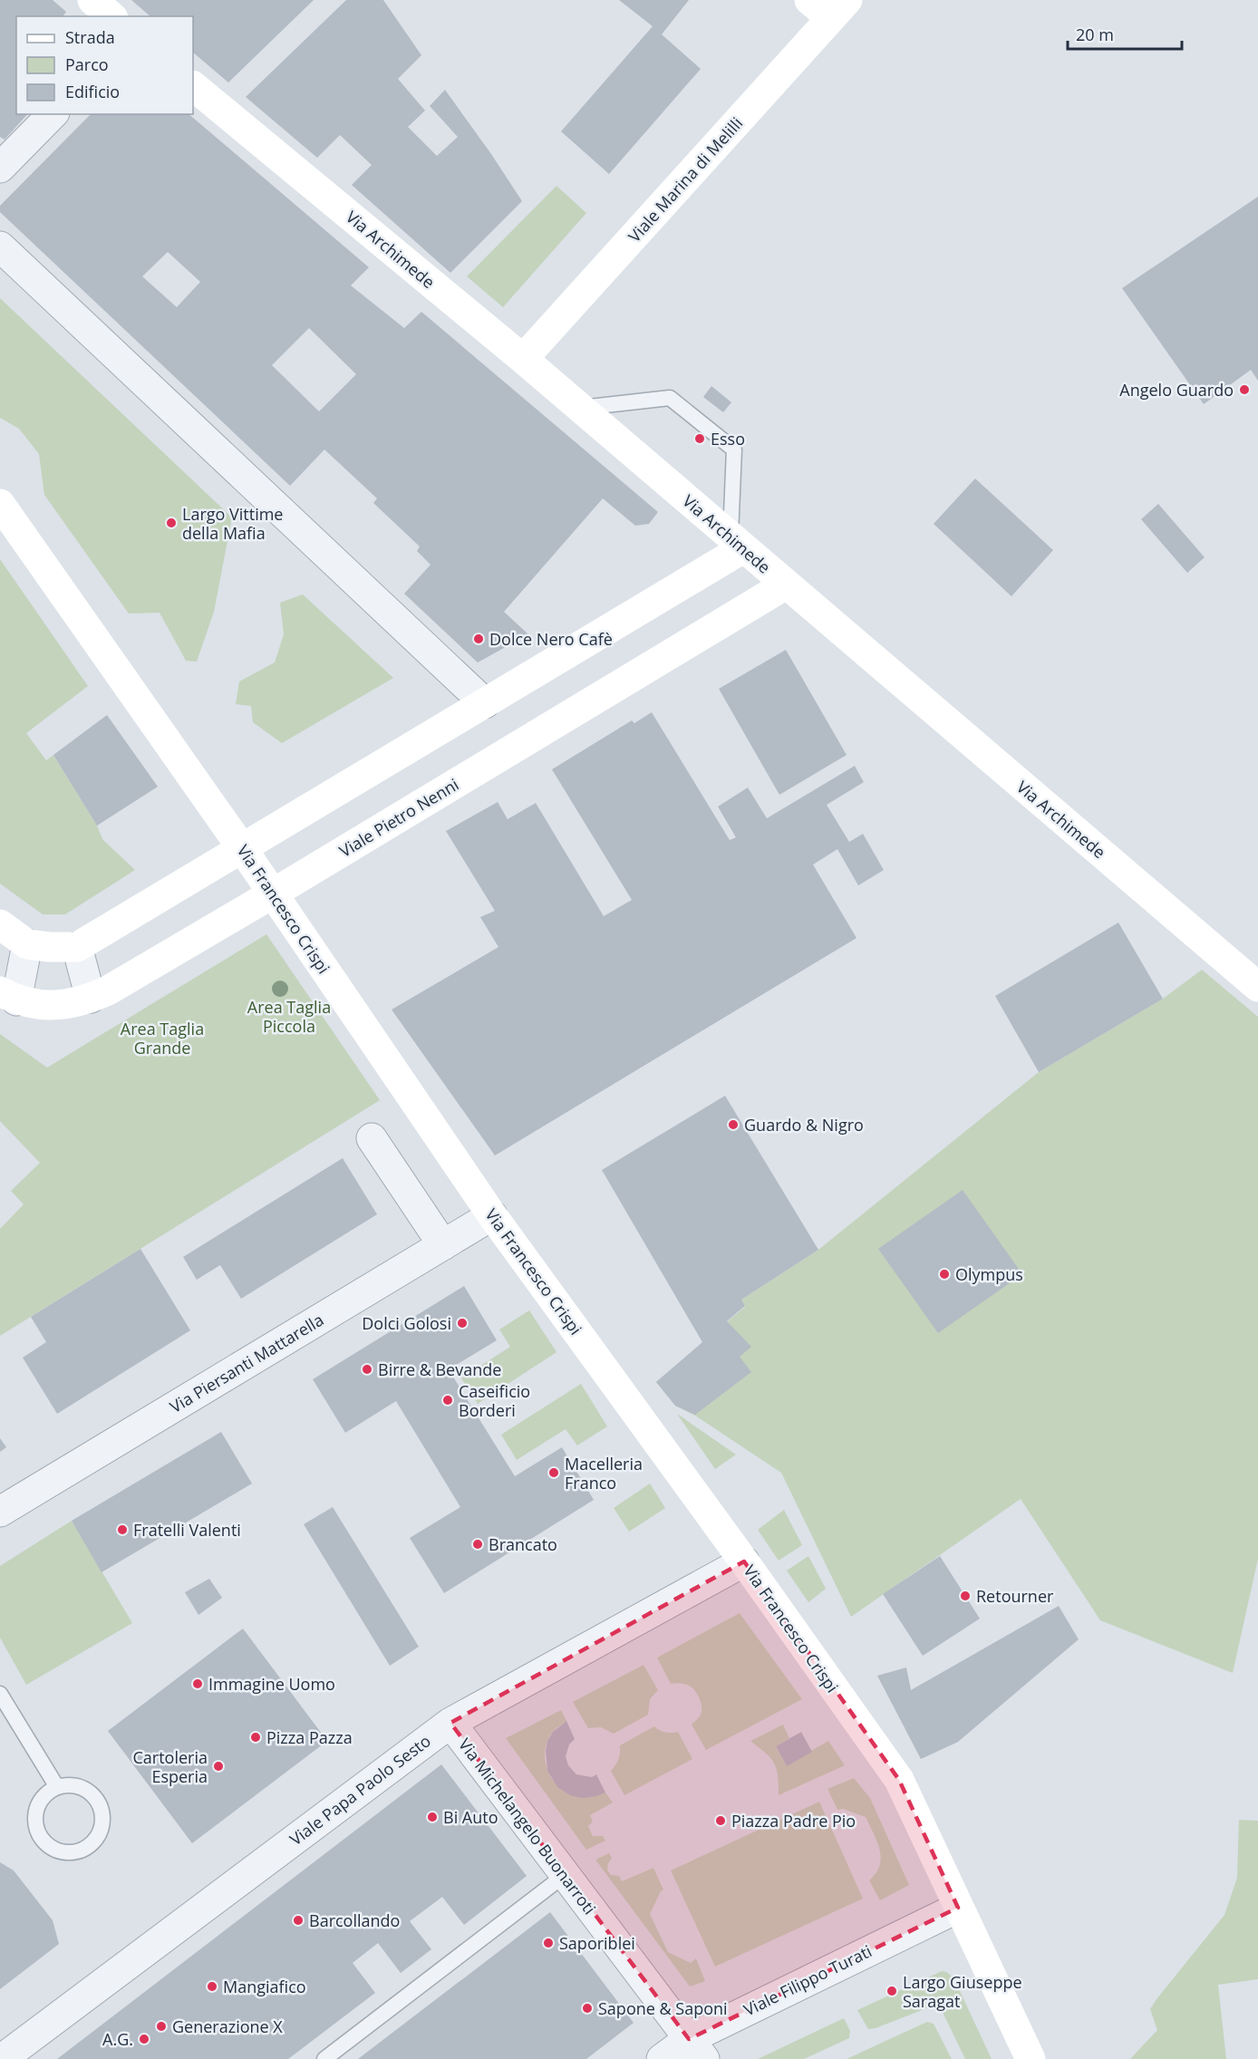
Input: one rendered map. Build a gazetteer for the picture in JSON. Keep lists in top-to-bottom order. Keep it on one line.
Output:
{"streets":{"street":["Viale Marina di Melilli","Via Archimede","Viale Pietro Nenni","Via Francesco Crispi","Via Piersanti Mattarella","Viale Papa Paolo Sesto","Via Michelangelo Buonarroti","Viale Filippo Turati"]},"crossings":[["Viale Marina di Melilli","Via Archimede"],["Via Archimede","Viale Pietro Nenni"],["Viale Pietro Nenni","Via Francesco Crispi"],["Via Francesco Crispi","Via Piersanti Mattarella"],["Via Francesco Crispi","Viale Papa Paolo Sesto"],["Via Francesco Crispi","Viale Filippo Turati"],["Viale Papa Paolo Sesto","Via Michelangelo Buonarroti"],["Via Michelangelo Buonarroti","Viale Filippo Turati"]],"parks":["Area Taglia Piccola","Area Taglia Grande"],"places":["Angelo Guardo","Esso","Largo Vittime della Mafia","Dolce Nero Cafè","Guardo & Nigro","Olympus","Dolci Golosi","Birre & Bevande","Caseificio Borderi","Macelleria Franco","Fratelli Valenti","Brancato","Retourner","Immagine Uomo","Pizza Pazza","Cartoleria Esperia","Bi Auto","Piazza Padre Pio","Barcollando","Saporiblei","Mangiafico","Largo Giuseppe Saragat","Sapone & Saponi","Generazione X","A.G."],"legend":["Strada","Parco","Edificio"],"scale_bar":"20 m"}
